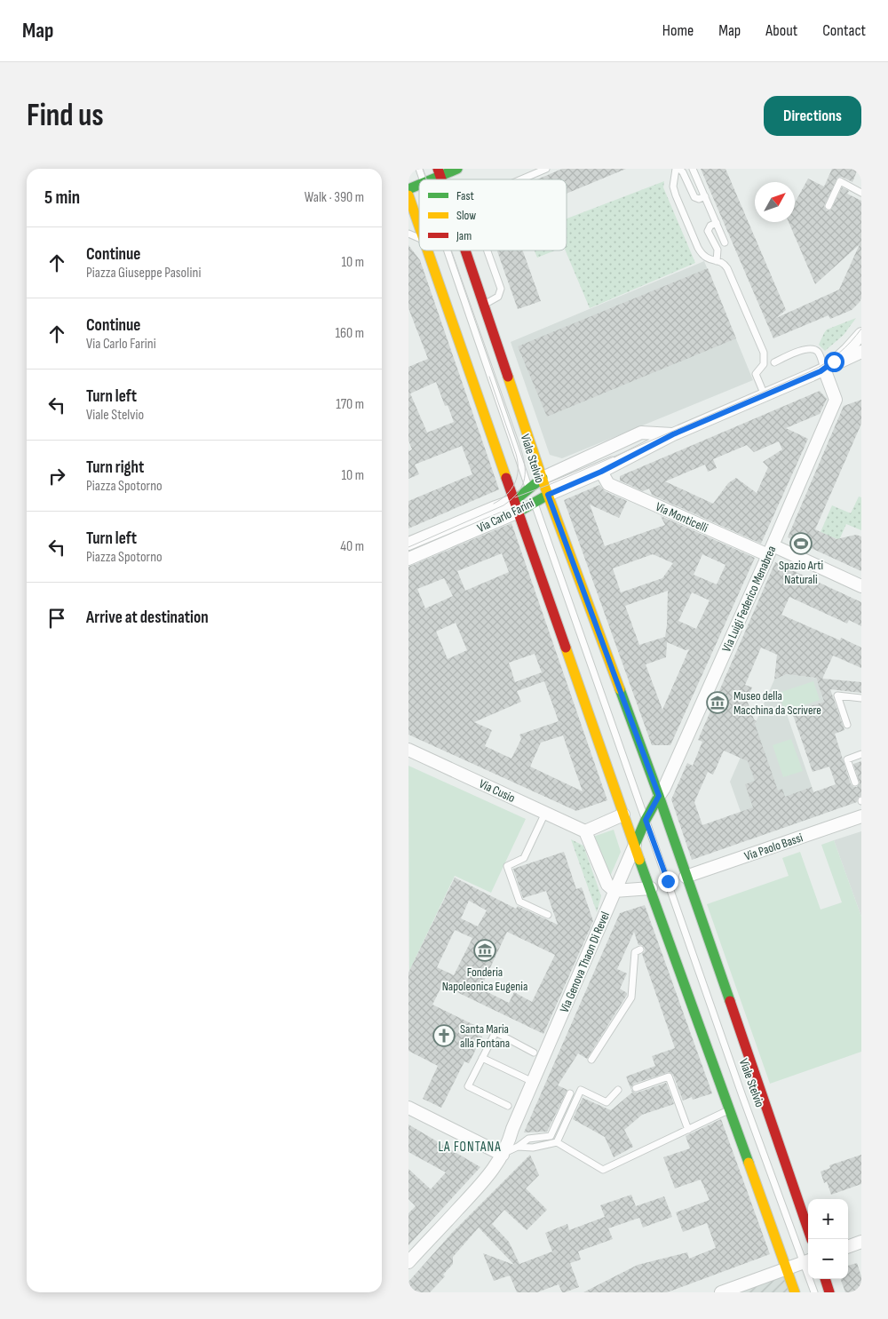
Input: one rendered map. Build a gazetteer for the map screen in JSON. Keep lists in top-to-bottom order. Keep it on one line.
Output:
{"streets":{"main road":["Viale Stelvio","Via Carlo Farini"],"street":["Via Monticelli","Via Luigi Federico Menabrea","Via Cusio","Via Paolo Bassi","Via Genova Thaon Di Revel"]},"crossings":[["Viale Stelvio","Via Carlo Farini"],["Viale Stelvio","Via Luigi Federico Menabrea"],["Viale Stelvio","Via Paolo Bassi"],["Via Carlo Farini","Via Monticelli"],["Via Carlo Farini","Via Luigi Federico Menabrea"],["Via Monticelli","Via Luigi Federico Menabrea"]],"districts":["LA FONTANA"],"places":{"sports":["Spazio Arti Naturali"],"museum":["Museo della Macchina da Scrivere","Fonderia Napoleonica Eugenia"],"church":["Santa Maria alla Fontana"]},"legend":["Fast","Slow","Jam"],"north":"top right","page":{"header":"Map","nav":["Home","Map","About","Contact"],"buttons":"Directions","title":"Find us","heading":["5 min","Walk · 390 m"],"list":[["Continue","Piazza Giuseppe Pasolini","10 m"],["Continue","Via Carlo Farini","160 m"],["Turn left","Viale Stelvio","170 m"],["Turn right","Piazza Spotorno","10 m"],["Turn left","Piazza Spotorno","40 m"],"Arrive at destination"],"map_buttons":["+","−"]}}
